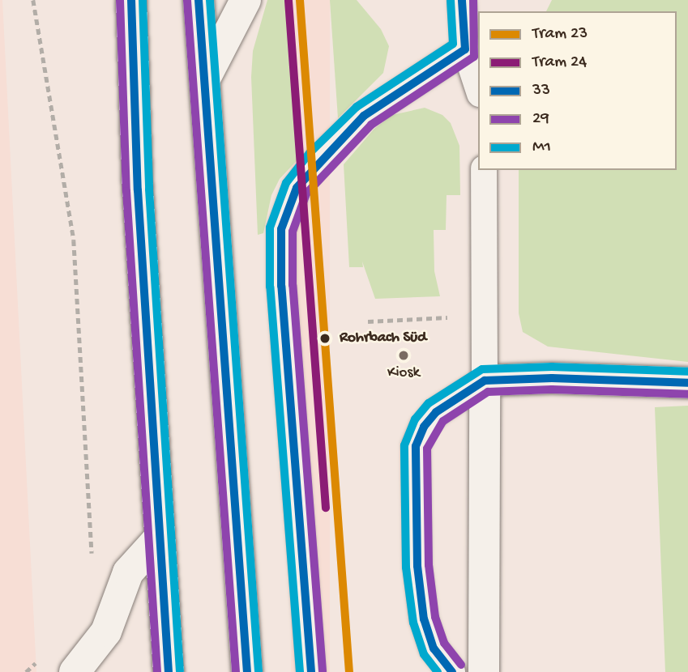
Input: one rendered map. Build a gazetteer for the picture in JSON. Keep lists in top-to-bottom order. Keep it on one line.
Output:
{"places":["Rohrbach Süd","Kiosk"],"lines":["tram line 23","transit line 33","transit line 29","transit line M1","tram line 24"],"legend":["Tram 23","Tram 24","33","29","M1"]}
